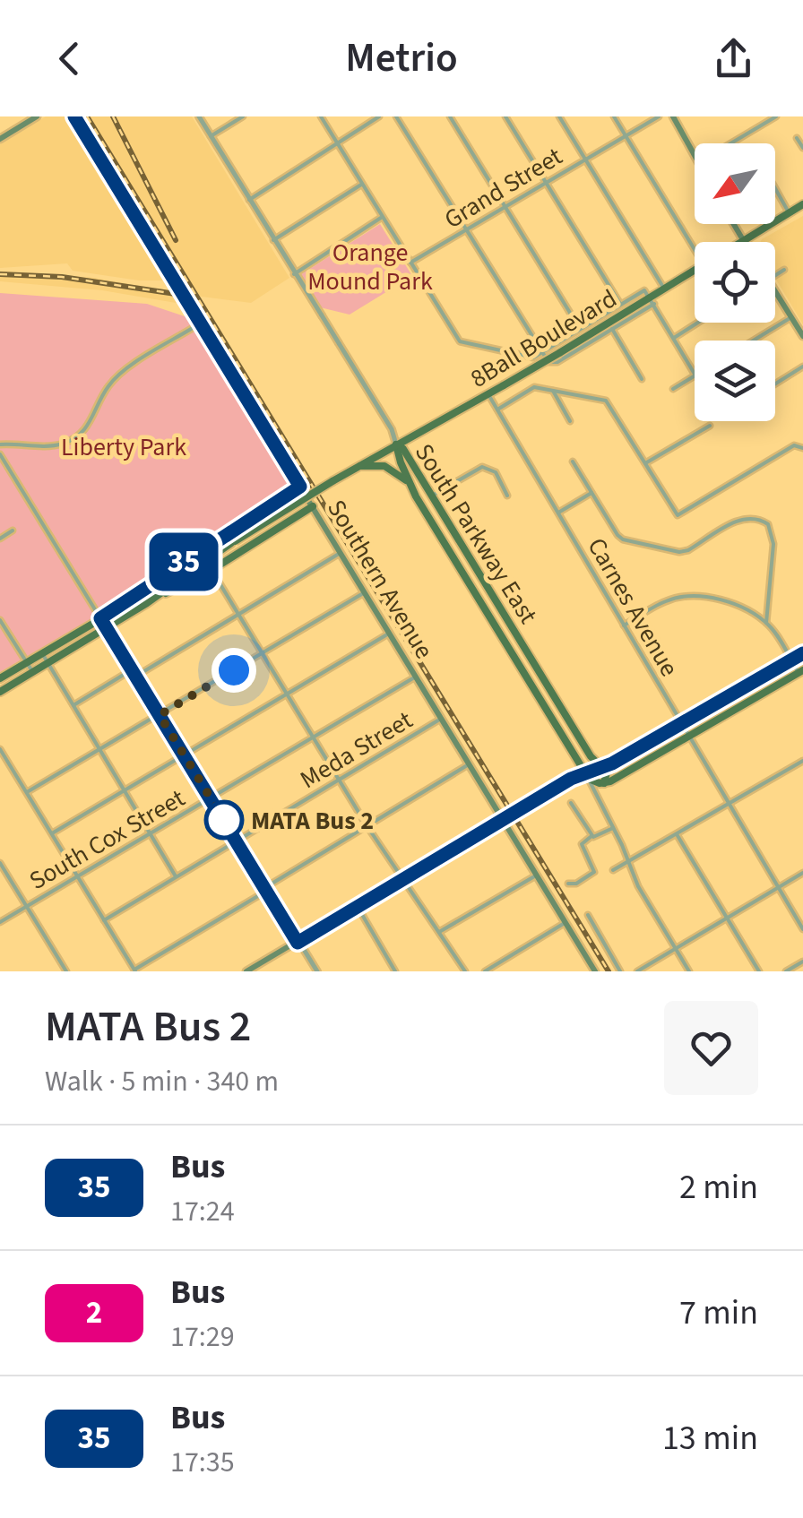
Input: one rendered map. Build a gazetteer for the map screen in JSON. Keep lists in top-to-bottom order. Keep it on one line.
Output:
{"streets":{"main road":["8Ball Boulevard","South Parkway East","Southern Avenue"],"street":["Grand Street","Carnes Avenue","Meda Street","South Cox Street"]},"crossings":[["8Ball Boulevard","South Parkway East"],["8Ball Boulevard","Carnes Avenue"],["Southern Avenue","Meda Street"],["Southern Avenue","South Cox Street"]],"parks":["Orange Mound Park","Liberty Park"],"places":["MATA Bus 2"],"lines":["bus line 35"],"north":"bottom left","page":{"header":"Metrio","on_map":"35","heading":["MATA Bus 2","Walk · 5 min · 340 m"],"list":[{"mark":"35","name":"Bus","note":"17:24","value":"2 min"},{"mark":"2","name":"Bus","note":"17:29","value":"7 min"},{"mark":"35","name":"Bus","note":"17:35","value":"13 min"}]}}
